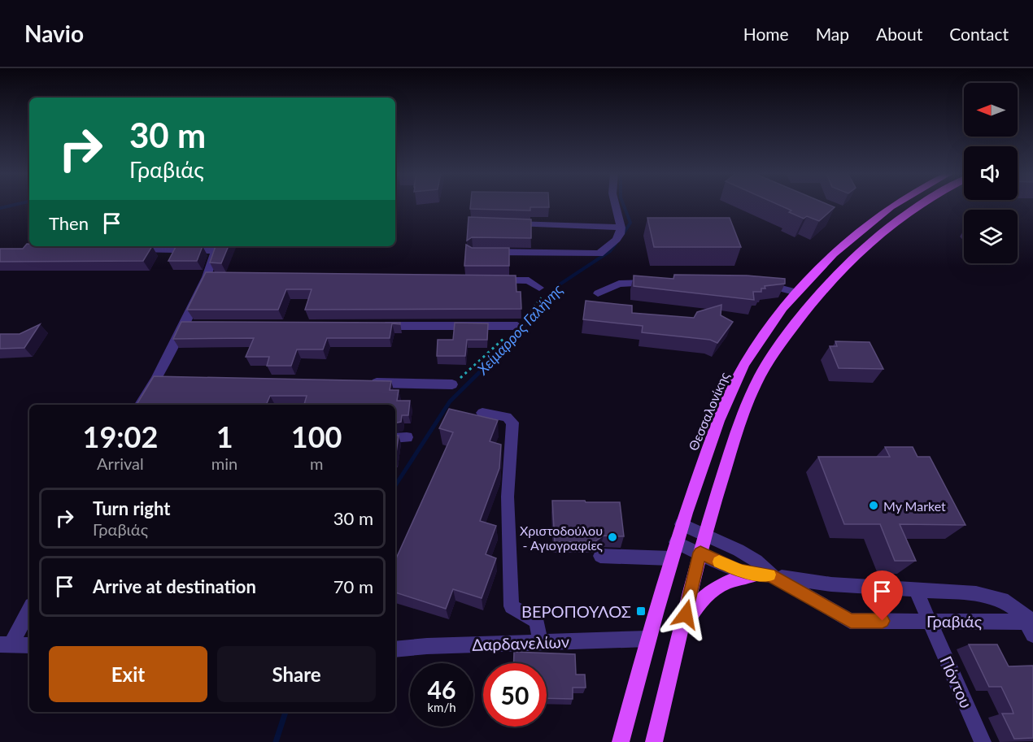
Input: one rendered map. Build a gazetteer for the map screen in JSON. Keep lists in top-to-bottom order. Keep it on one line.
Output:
{"streets":{"main road":["Θεσσαλονίκης"],"street":["Γραβιάς","Δαρδανελίων","Πόντου"]},"crossings":[["Θεσσαλονίκης","Γραβιάς"],["Θεσσαλονίκης","Δαρδανελίων"],["Γραβιάς","Πόντου"]],"water":["Χείμαρρος Γαλήνης"],"places":{"other":["My Market","Χριστοδούλου - Αγιογραφίες"],"transit":["ΒΕΡΟΠΟΥΛΟΣ"]},"north":"left","page":{"header":"Navio","nav":["Home","Map","About","Contact"],"turn":["30 m","Γραβιάς"],"then":"Then","eta":["19:02","Arrival","1","min","100","m"],"list":[{"name":"Turn right","note":"Γραβιάς","value":"30 m"},{"name":"Arrive at destination","value":"70 m"}],"buttons":["Exit","Share"],"speed":"46 km/h","limit":"50"}}
